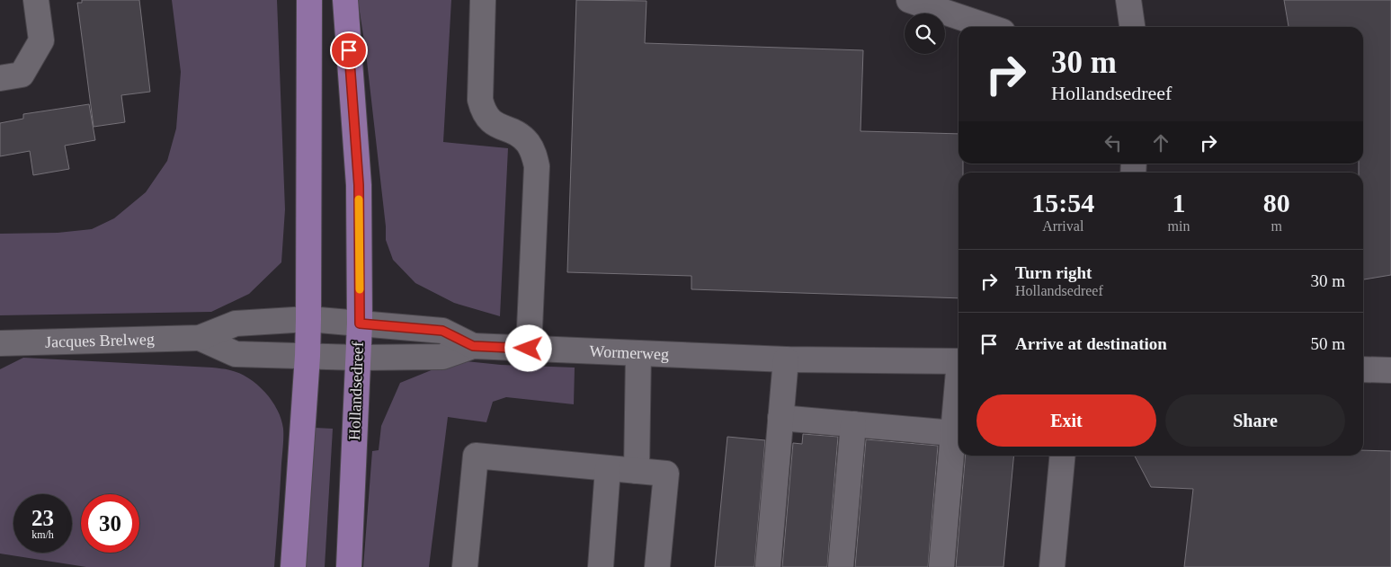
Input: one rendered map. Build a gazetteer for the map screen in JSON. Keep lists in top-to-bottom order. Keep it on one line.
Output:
{"streets":{"main road":["Hollandsedreef"],"street":["Jacques Brelweg","Wormerweg"]},"crossings":[["Jacques Brelweg","Wormerweg"],["Jacques Brelweg","Hollandsedreef"],["Wormerweg","Hollandsedreef"]],"page":{"turn":["30 m","Hollandsedreef"],"eta":["15:54","Arrival","1","min","80","m"],"list":[{"name":"Turn right","note":"Hollandsedreef","value":"30 m"},{"name":"Arrive at destination","value":"50 m"}],"buttons":["Exit","Share"],"speed":"23 km/h","limit":"30"}}
